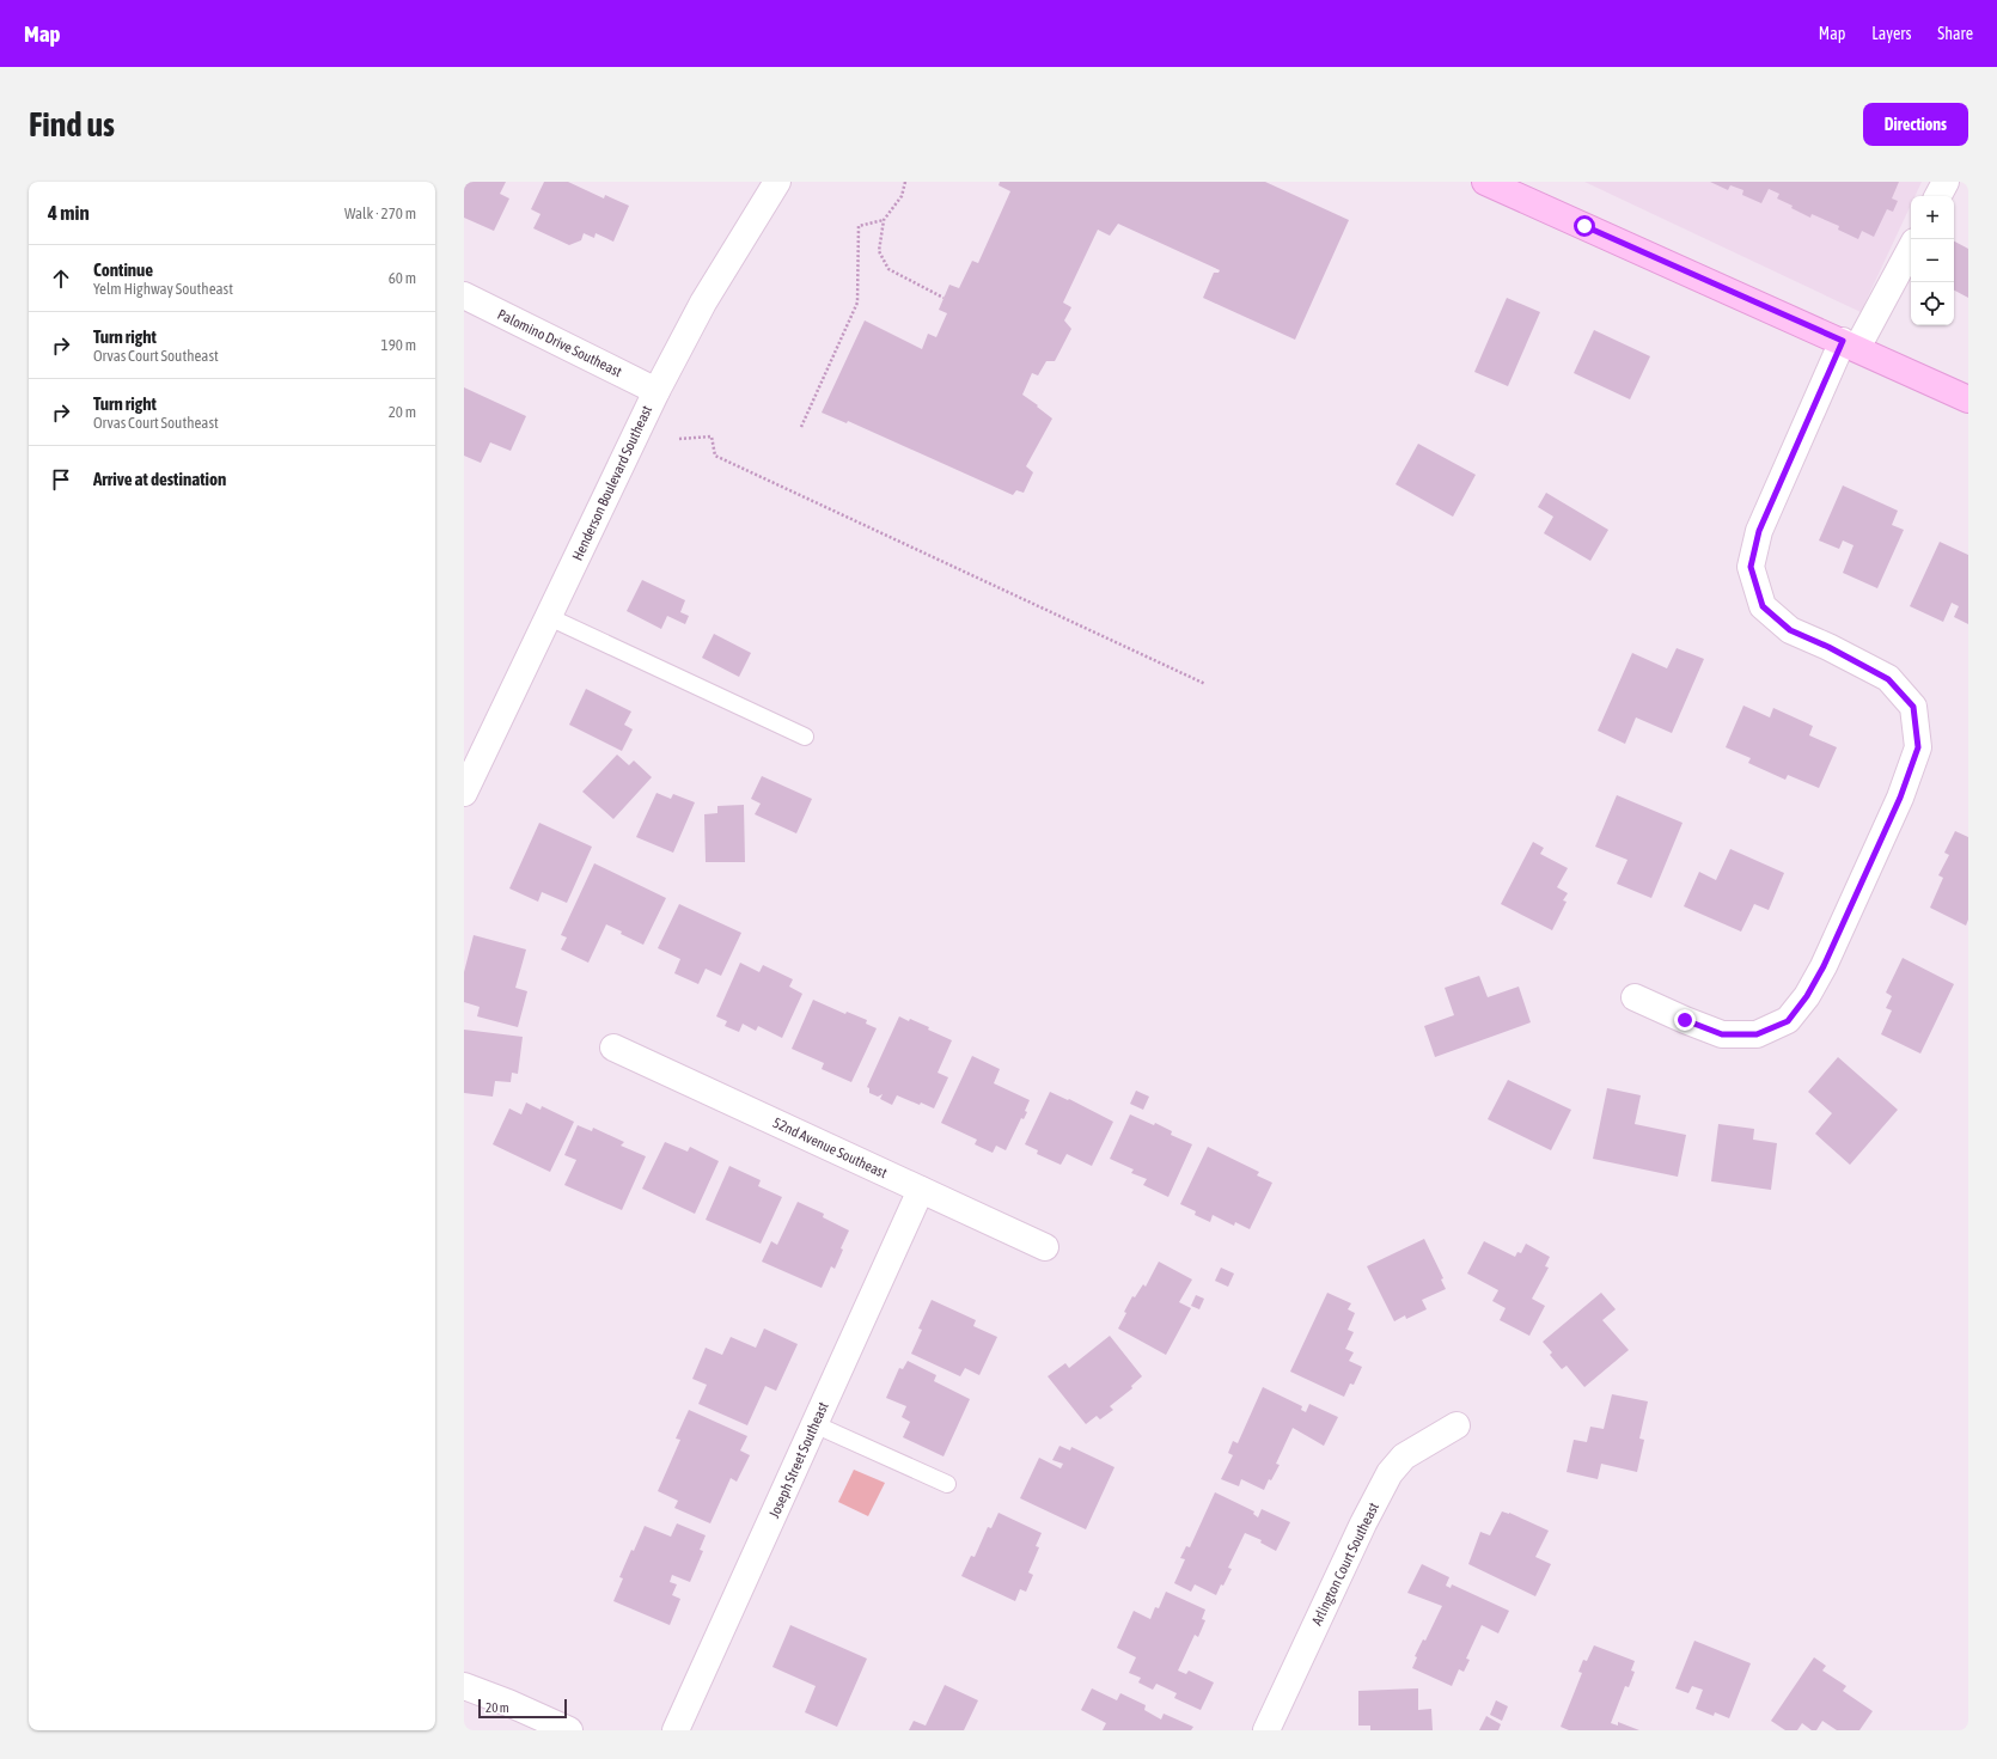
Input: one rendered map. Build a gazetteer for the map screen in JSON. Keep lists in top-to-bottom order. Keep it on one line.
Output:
{"streets":{"street":["Palomino Drive Southeast","Henderson Boulevard Southeast","52nd Avenue Southeast","Joseph Street Southeast","Arlington Court Southeast"]},"crossings":[["Palomino Drive Southeast","Henderson Boulevard Southeast"],["52nd Avenue Southeast","Joseph Street Southeast"]],"scale_bar":"20 m","page":{"header":"Map","nav":["Map","Layers","Share"],"buttons":"Directions","title":"Find us","heading":["4 min","Walk · 270 m"],"map_buttons":["+","−"],"list":[["Continue","Yelm Highway Southeast","60 m"],["Turn right","Orvas Court Southeast","190 m"],["Turn right","Orvas Court Southeast","20 m"],"Arrive at destination"],"scale":"20 m"}}
